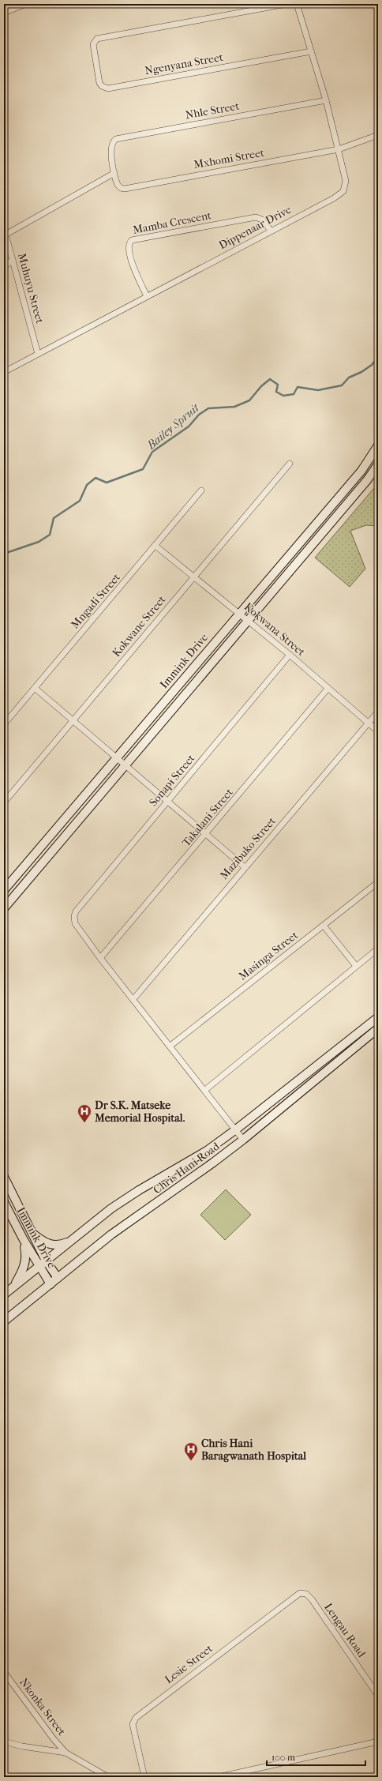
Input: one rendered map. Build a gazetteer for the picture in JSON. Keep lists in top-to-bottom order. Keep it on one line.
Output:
{"streets":{"main road":["Immink Drive","Chris Hani Road"],"street":["Ngenyana Street","Nhle Street","Mxhomi Street","Mamba Crescent","Dippenaar Drive","Muhuyu Street","Mngadi Street","Kokwane Street","Kokwana Street","Sonapi Street","Takalani Street","Mazibuko Street","Masinga Street","Lengau Road","Lesie Street","Nkonka Street"]},"crossings":[["Ngenyana Street","Dippenaar Drive"],["Nhle Street","Mxhomi Street"],["Nhle Street","Dippenaar Drive"],["Mxhomi Street","Dippenaar Drive"],["Mamba Crescent","Dippenaar Drive"],["Dippenaar Drive","Muhuyu Street"],["Mngadi Street","Kokwana Street"],["Kokwane Street","Kokwana Street"],["Kokwana Street","Immink Drive"],["Kokwana Street","Sonapi Street"],["Kokwana Street","Takalani Street"],["Kokwana Street","Mazibuko Street"],["Immink Drive","Chris Hani Road"],["Sonapi Street","Takalani Street"],["Lengau Road","Lesie Street"]],"water":["Bailey Spruit"],"places":{"hospital":["Dr S.K. Matseke Memorial Hospital.","Chris Hani Baragwanath Hospital"]},"scale_bar":"100 m"}
